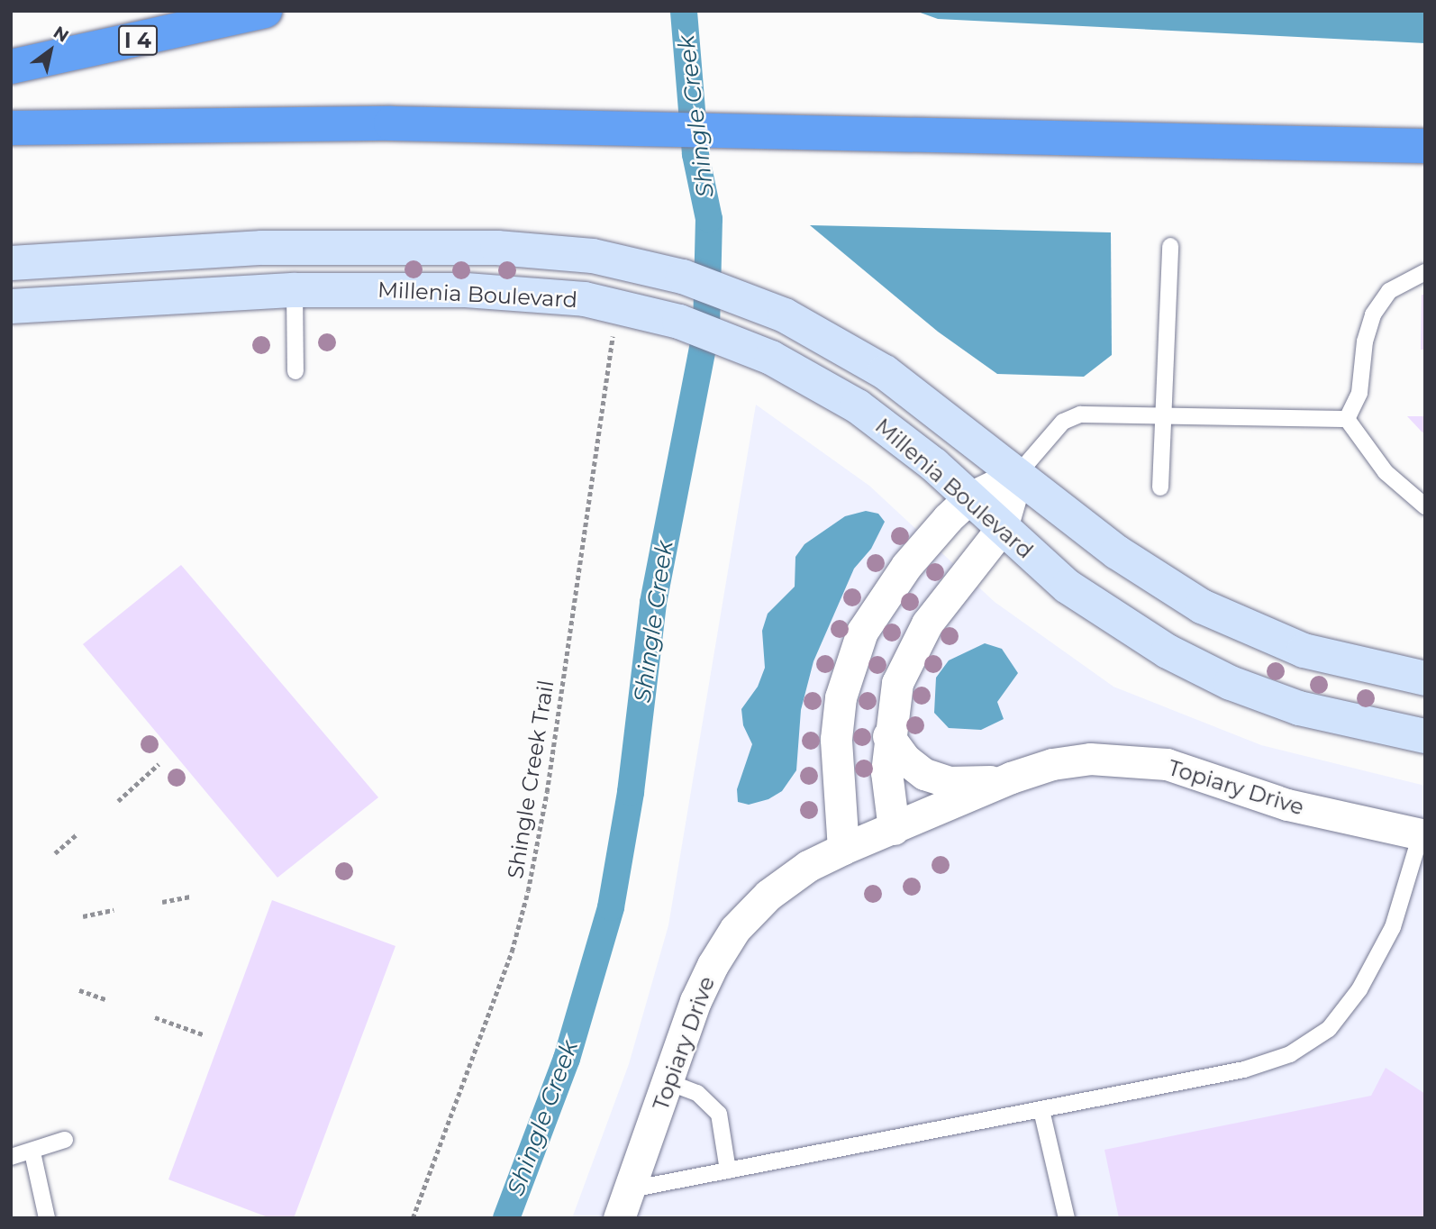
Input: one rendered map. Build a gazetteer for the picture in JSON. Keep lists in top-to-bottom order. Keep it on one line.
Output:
{"streets":{"highway":["I 4"],"street":["Millenia Boulevard","Topiary Drive"],"path":["Shingle Creek Trail"]},"water":["Shingle Creek"],"north":"top right"}
